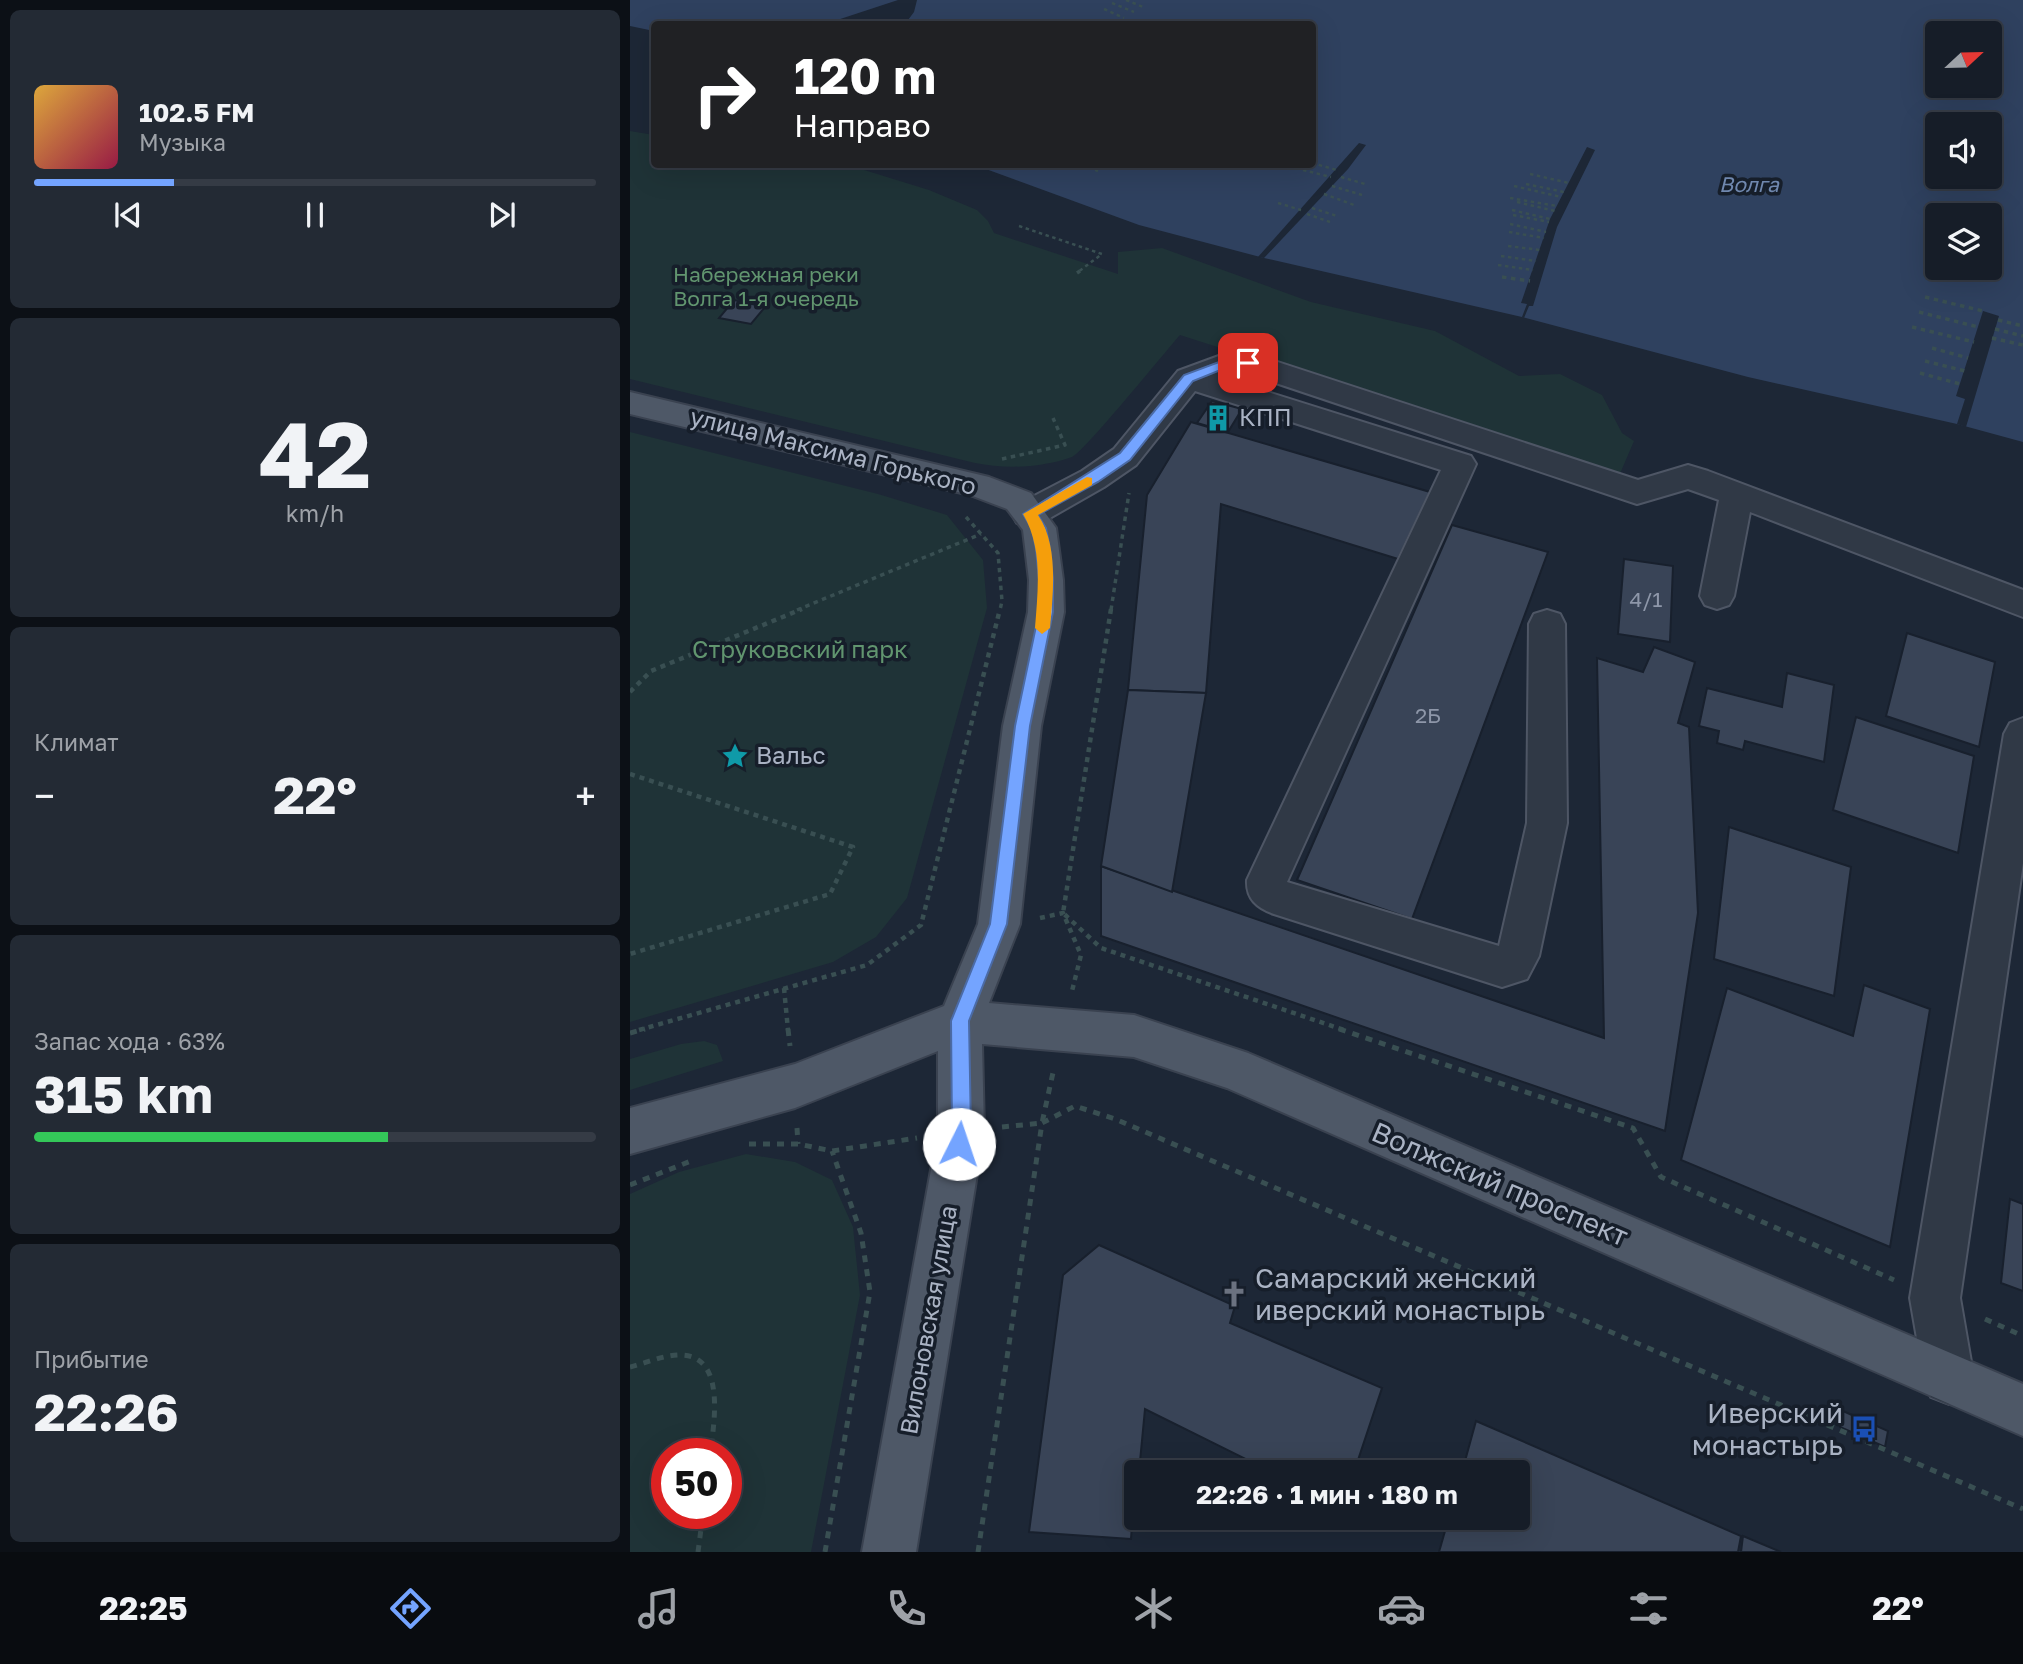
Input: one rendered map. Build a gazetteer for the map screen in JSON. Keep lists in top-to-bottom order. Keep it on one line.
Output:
{"streets":{"main road":["улица Максима Горького","Волжский проспект","Вилоновская улица"]},"crossings":[["улица Максима Горького","Вилоновская улица"],["Волжский проспект","Вилоновская улица"]],"water":["Волга"],"parks":["Набережная реки Волга 1-я очередь","Струковский парк"],"places":{"building":["КПП"],"place":["Вальс"],"church":["Самарский женский иверский монастырь"],"bus stop":["Иверский монастырь"]},"house_numbers":["4/1","2Б"],"north":"right","page":{"turn":["120 m","Направо"],"song":["102.5 FM","Музыка"],"tile":[["42","km/h"],"Климат",["Запас хода · 63%","315 km"],["Прибытие","22:26"]],"heat":["−","22°","+"],"limit":"50","trip":"22:26 · 1 мин · 180 m","tabs":["22:25","22°"]}}
